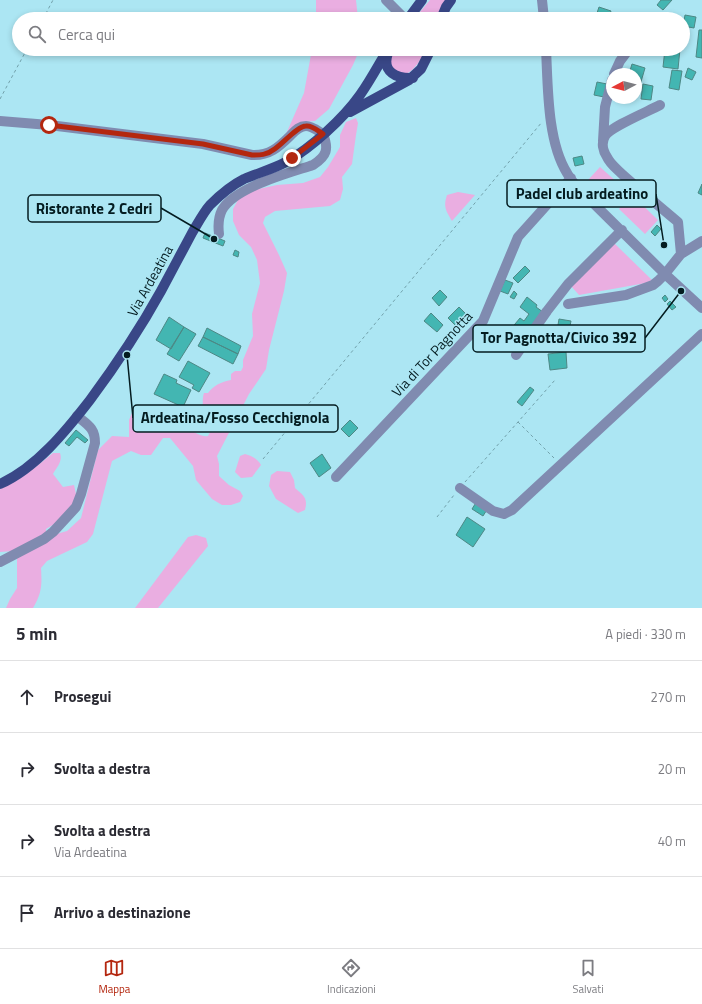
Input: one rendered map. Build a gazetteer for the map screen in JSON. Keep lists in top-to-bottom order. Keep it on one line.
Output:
{"streets":{"main road":["Via Ardeatina"],"street":["Via di Tor Pagnotta"]},"places":["Ristorante 2 Cedri","Padel club ardeatino","Tor Pagnotta/Civico 392","Ardeatina/Fosso Cecchignola"],"north":"left","page":{"search":"Cerca qui","heading":["5 min","A piedi · 330 m"],"list":[["Prosegui","270 m"],["Svolta a destra","20 m"],["Svolta a destra","Via Ardeatina","40 m"],"Arrivo a destinazione"],"nav":["Mappa","Indicazioni","Salvati"]}}
